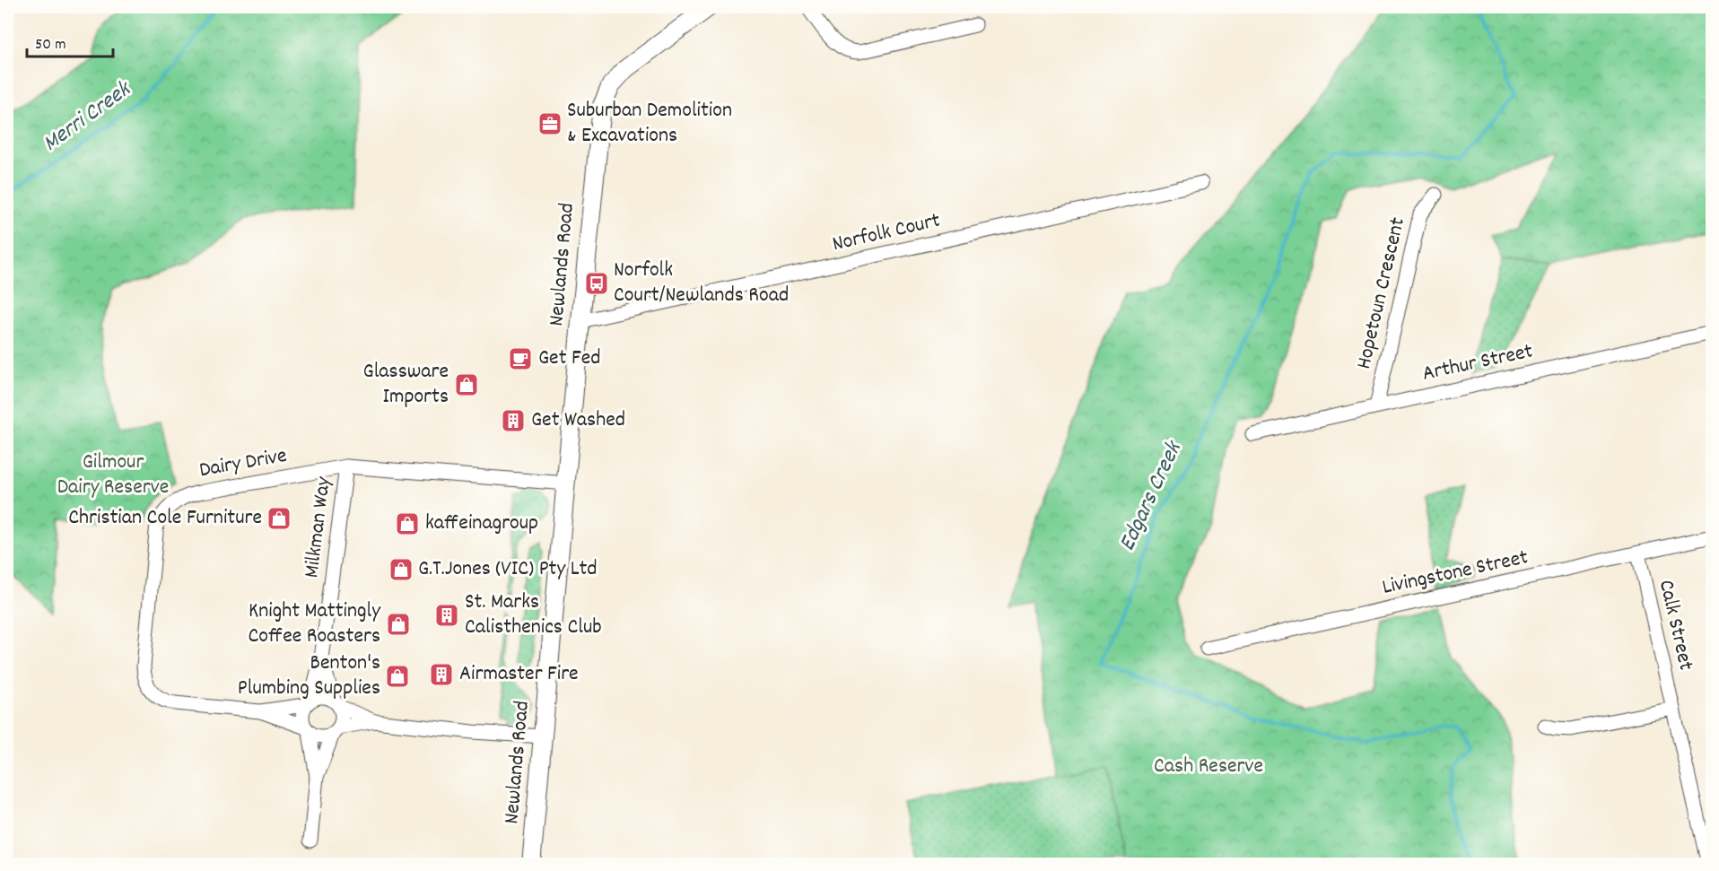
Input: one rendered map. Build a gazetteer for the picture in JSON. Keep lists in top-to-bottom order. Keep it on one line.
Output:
{"streets":{"street":["Norfolk Court","Newlands Road","Hopetoun Crescent","Arthur Street","Dairy Drive","Milkman Way","Livingstone Street","Calk Street"]},"crossings":[["Norfolk Court","Newlands Road"],["Newlands Road","Dairy Drive"],["Hopetoun Crescent","Arthur Street"],["Dairy Drive","Milkman Way"],["Livingstone Street","Calk Street"]],"water":["Merri Creek","Edgars Creek"],"parks":["Gilmour Dairy Reserve","Cash Reserve"],"places":{"office":["Suburban Demolition & Excavations"],"bus stop":["Norfolk Court/Newlands Road"],"cafe":["Get Fed"],"shop":["Glassware Imports","Christian Cole Furniture","kaffeinagroup","G.T.Jones (VIC) Pty Ltd","Knight Mattingly Coffee Roasters","Benton's Plumbing Supplies"],"building":["Get Washed","St. Marks Calisthenics Club","Airmaster Fire"]},"scale_bar":"50 m"}
